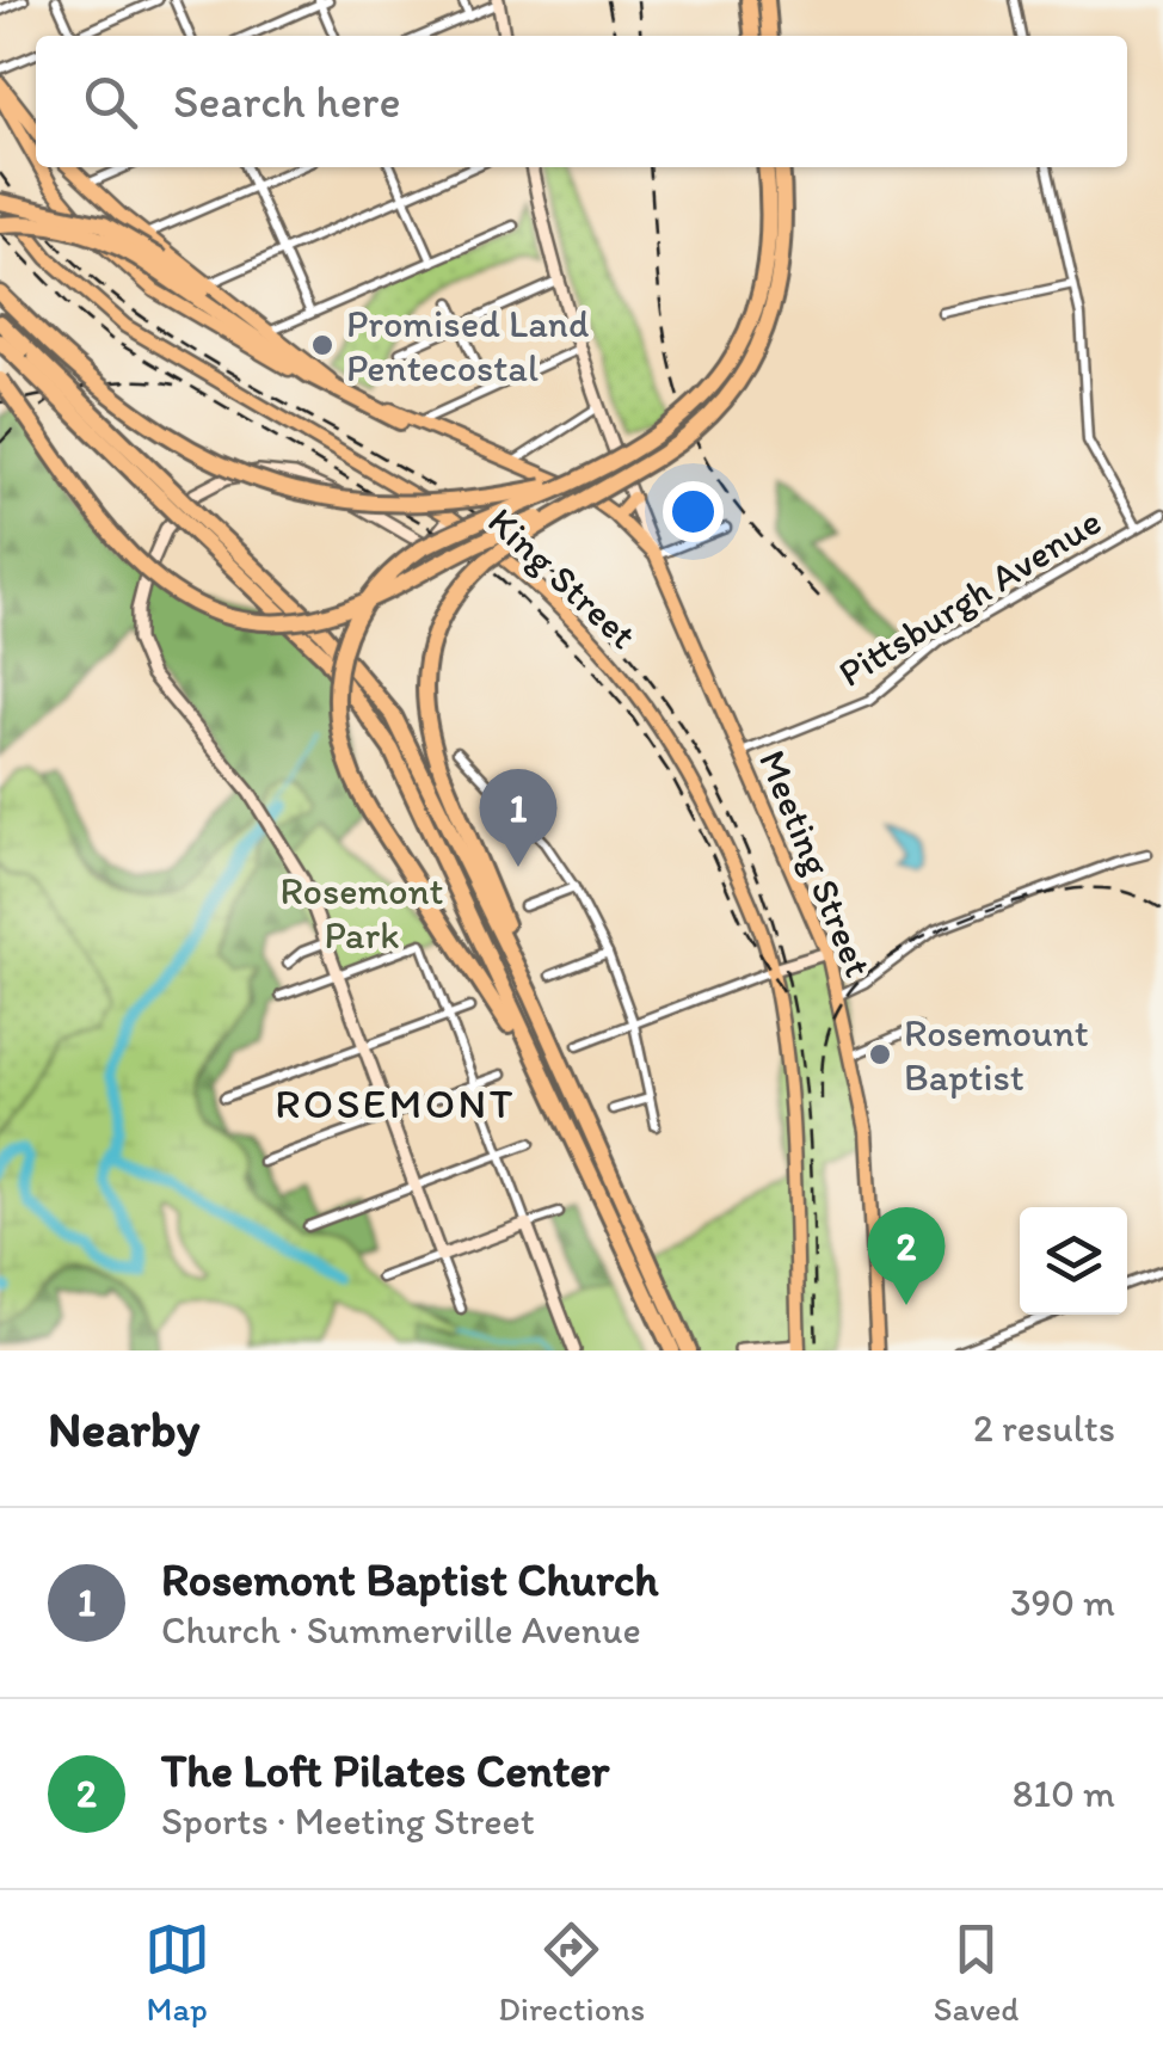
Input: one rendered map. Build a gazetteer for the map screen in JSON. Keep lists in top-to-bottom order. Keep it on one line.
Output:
{"streets":{"main road":["King Street","Meeting Street"],"street":["Pittsburgh Avenue"]},"crossings":[["Pittsburgh Avenue","Meeting Street"]],"districts":["ROSEMONT"],"parks":["Rosemont Park"],"places":["Promised Land Pentecostal","Rosemount Baptist"],"page":{"search":"Search here","pins":["1","2"],"heading":["Nearby","2 results"],"list":[{"mark":"1","name":"Rosemont Baptist Church","note":"Church · Summerville Avenue","value":"390 m"},{"mark":"2","name":"The Loft Pilates Center","note":"Sports · Meeting Street","value":"810 m"}],"nav":["Map","Directions","Saved"]}}
